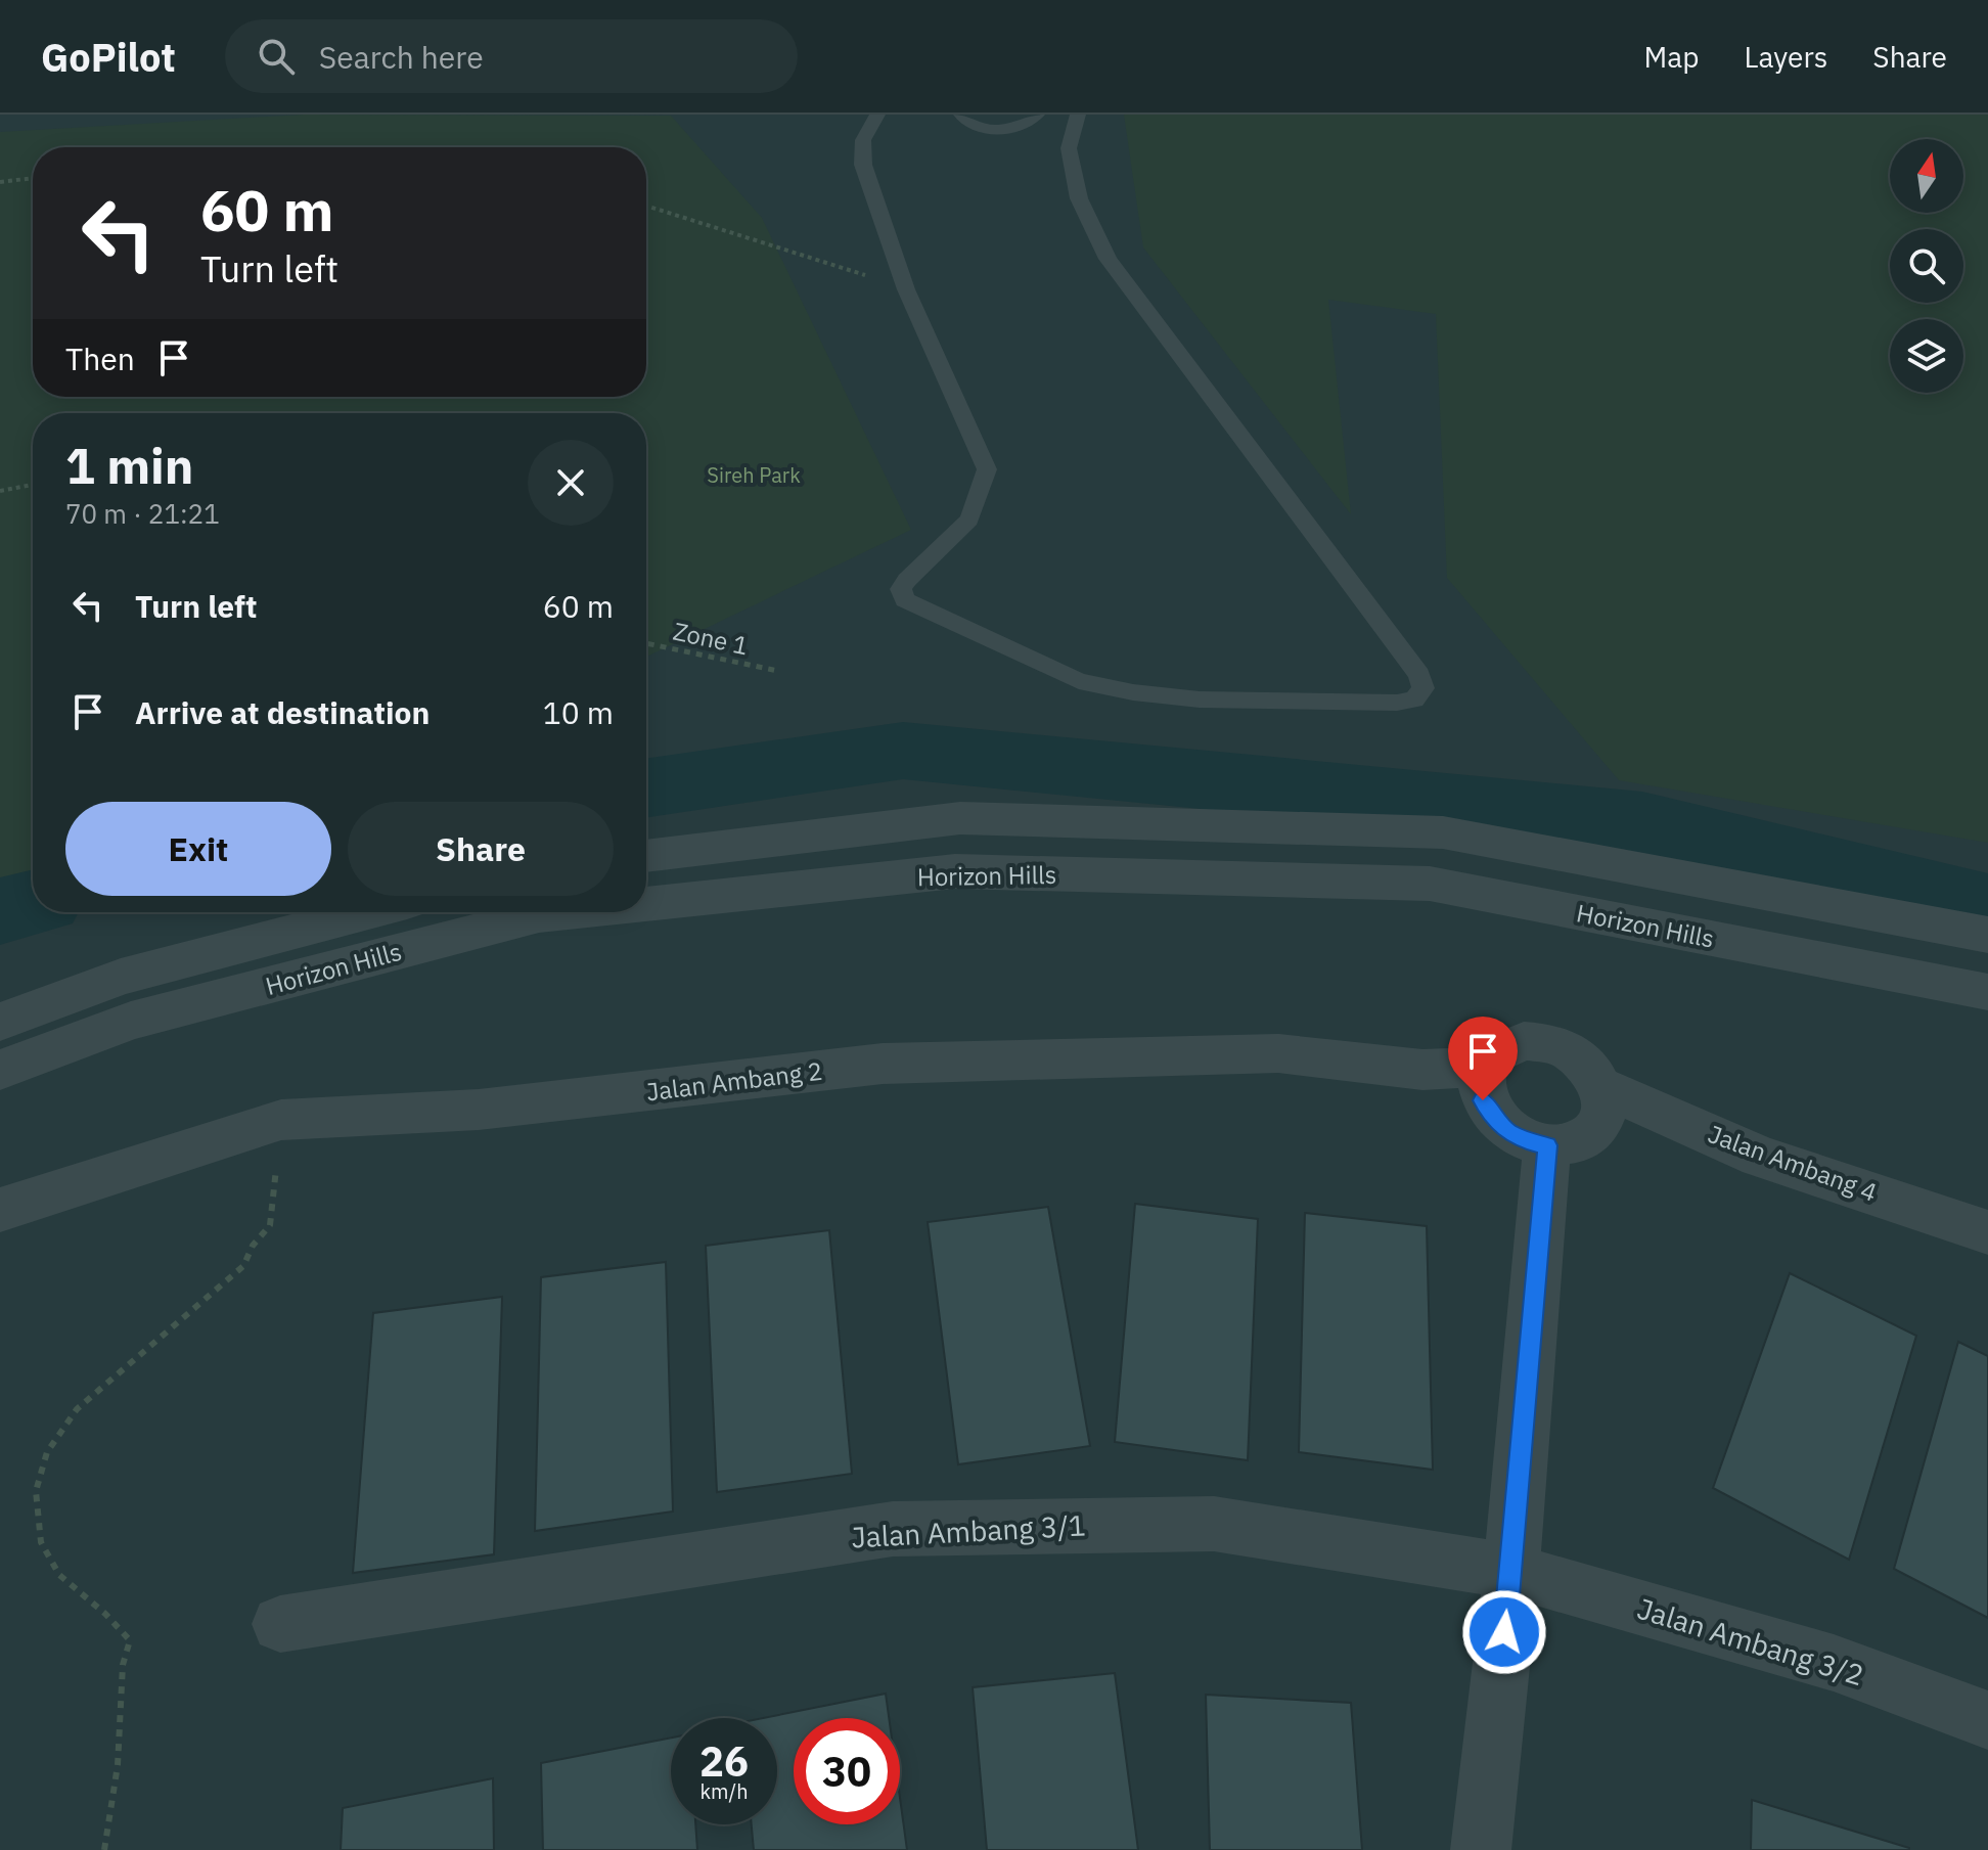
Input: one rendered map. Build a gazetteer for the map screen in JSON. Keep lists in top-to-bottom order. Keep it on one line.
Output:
{"streets":{"street":["Horizon Hills","Jalan Ambang 2","Jalan Ambang 4","Jalan Ambang 3/1","Jalan Ambang 3/2"],"path":["Zone 1"]},"crossings":[["Jalan Ambang 2","Jalan Ambang 4"],["Jalan Ambang 3/1","Jalan Ambang 3/2"]],"parks":["Sireh Park"],"north":"top","page":{"header":"GoPilot","search":"Search here","nav":["Map","Layers","Share"],"turn":["60 m","Turn left"],"then":"Then","heading":["1 min","70 m · 21:21"],"list":[{"name":"Turn left","value":"60 m"},{"name":"Arrive at destination","value":"10 m"}],"buttons":["Exit","Share"],"speed":"26 km/h","limit":"30"}}
